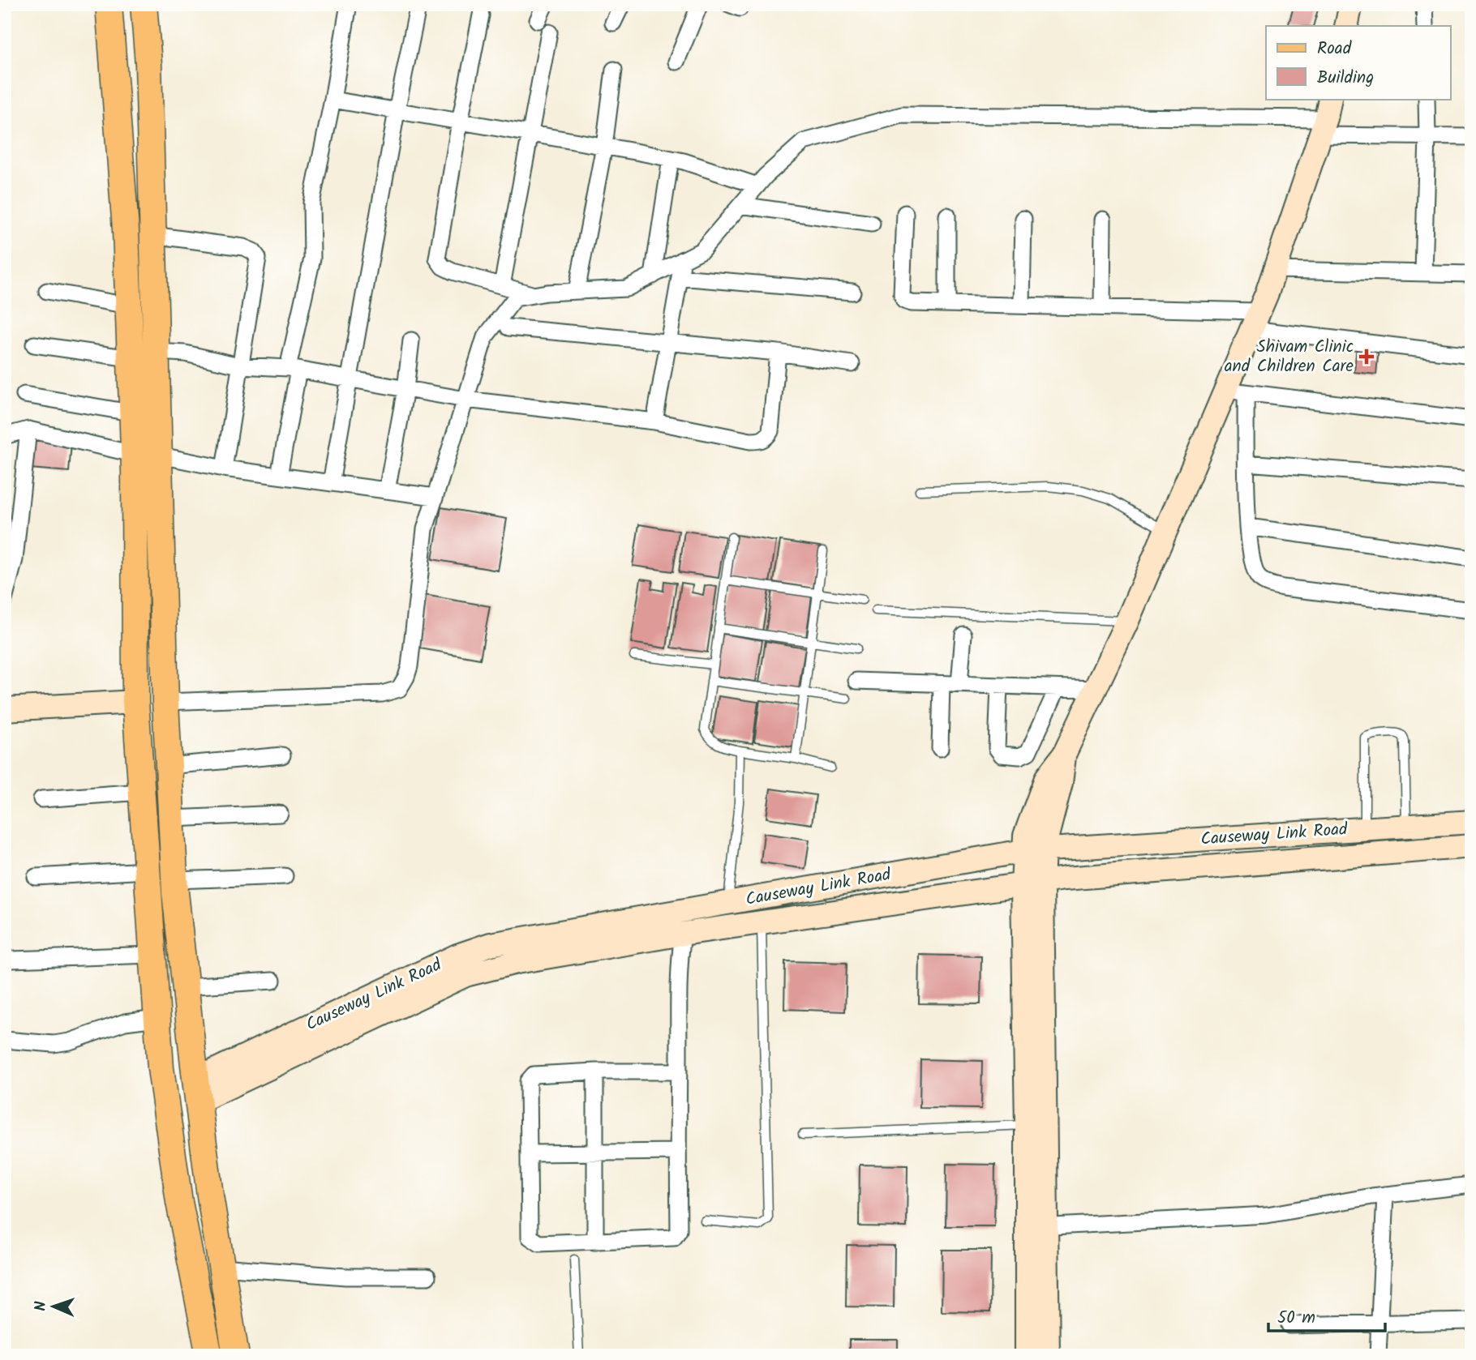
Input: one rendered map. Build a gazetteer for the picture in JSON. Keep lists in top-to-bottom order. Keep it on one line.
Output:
{"streets":{"main road":["Causeway Link Road"]},"places":{"health":["Shivam Clinic and Children Care"]},"legend":["Road","Building"],"scale_bar":"50 m","north":"left"}
